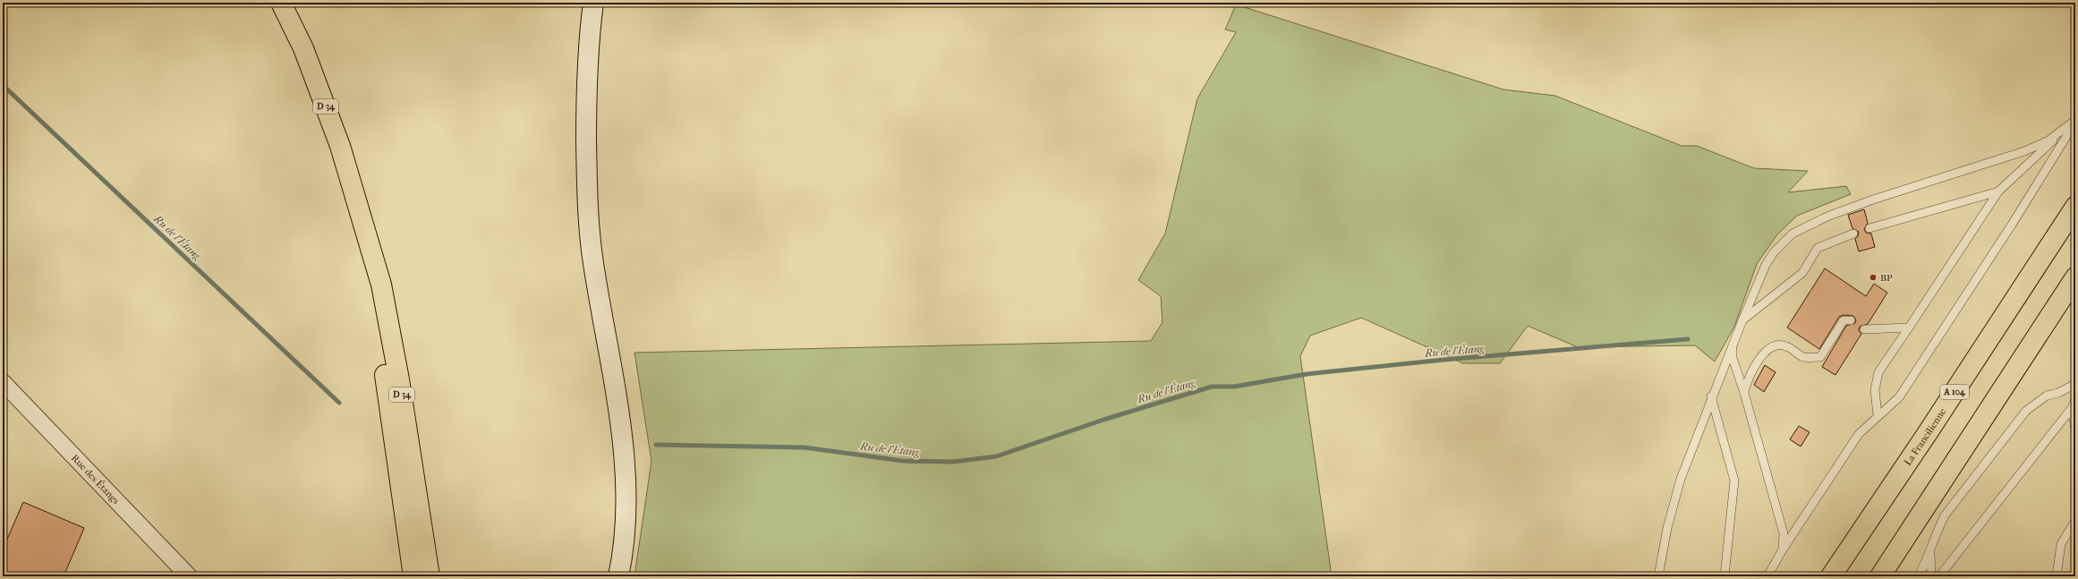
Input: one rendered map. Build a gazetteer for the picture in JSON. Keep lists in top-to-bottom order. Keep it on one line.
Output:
{"streets":{"main road":["D 34","A 104","La Francilienne"],"street":["Rue des Étangs"]},"water":["Ru de l'Étang"],"places":["BP"]}
